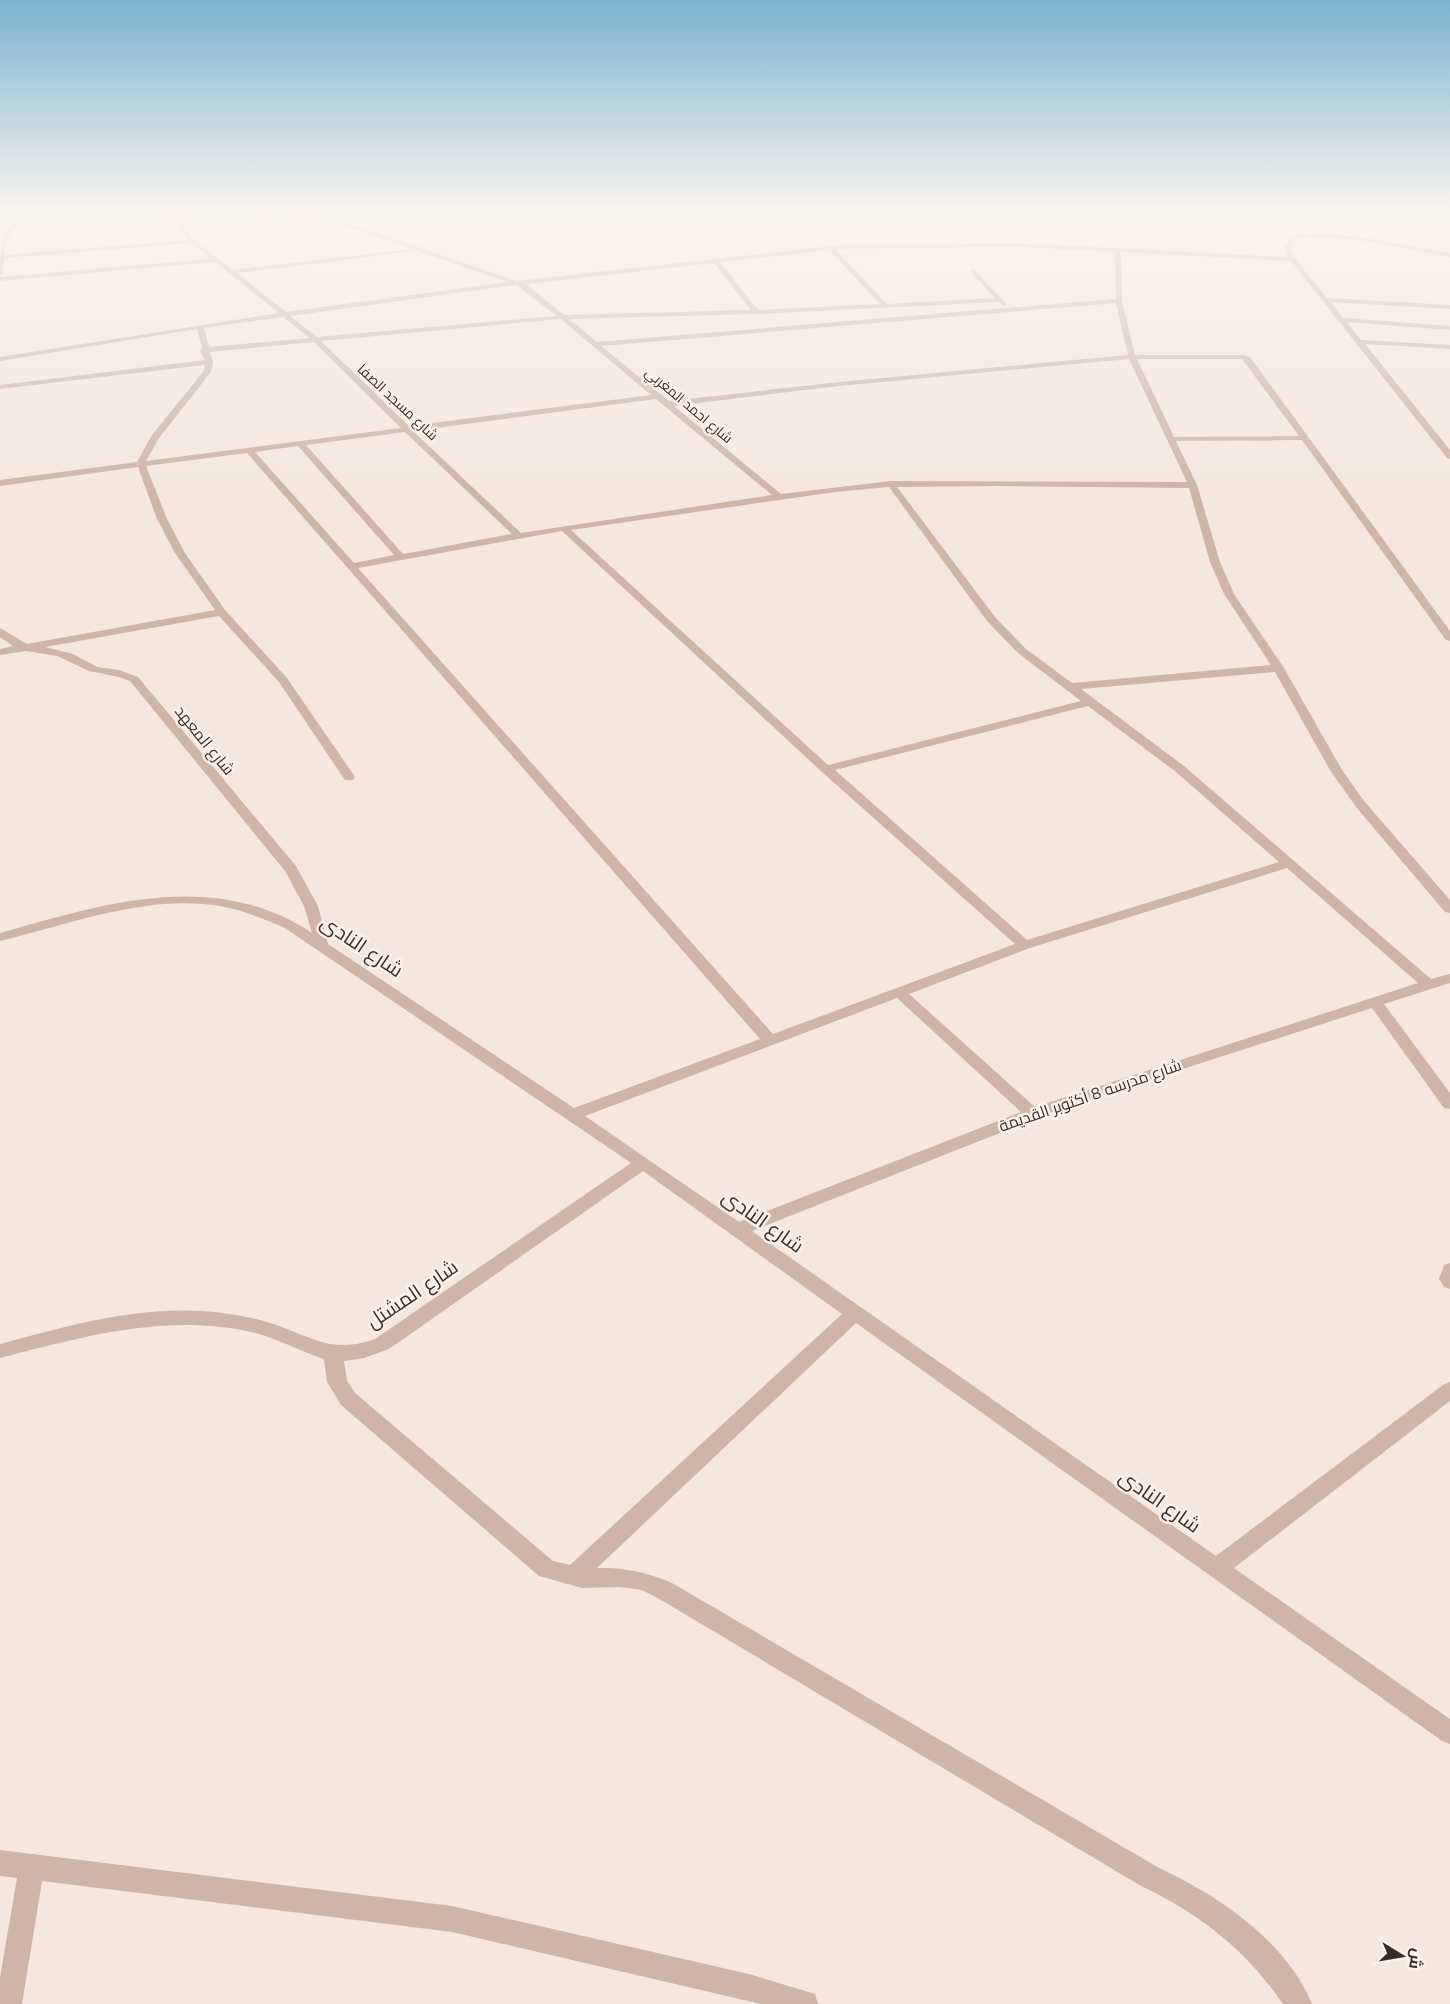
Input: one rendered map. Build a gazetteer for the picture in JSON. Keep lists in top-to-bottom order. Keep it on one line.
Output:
{"streets":{"street":["شارع مسجد الصفا","شارع احمد المغربي","شارع المعهد","شارع النادى","شارع مدرسه 8 أكتوبر القديمة","شارع المشتل"]},"crossings":[["شارع المعهد","شارع النادى"],["شارع النادى","شارع مدرسه 8 أكتوبر القديمة"],["شارع النادى","شارع المشتل"]],"north":"right"}
